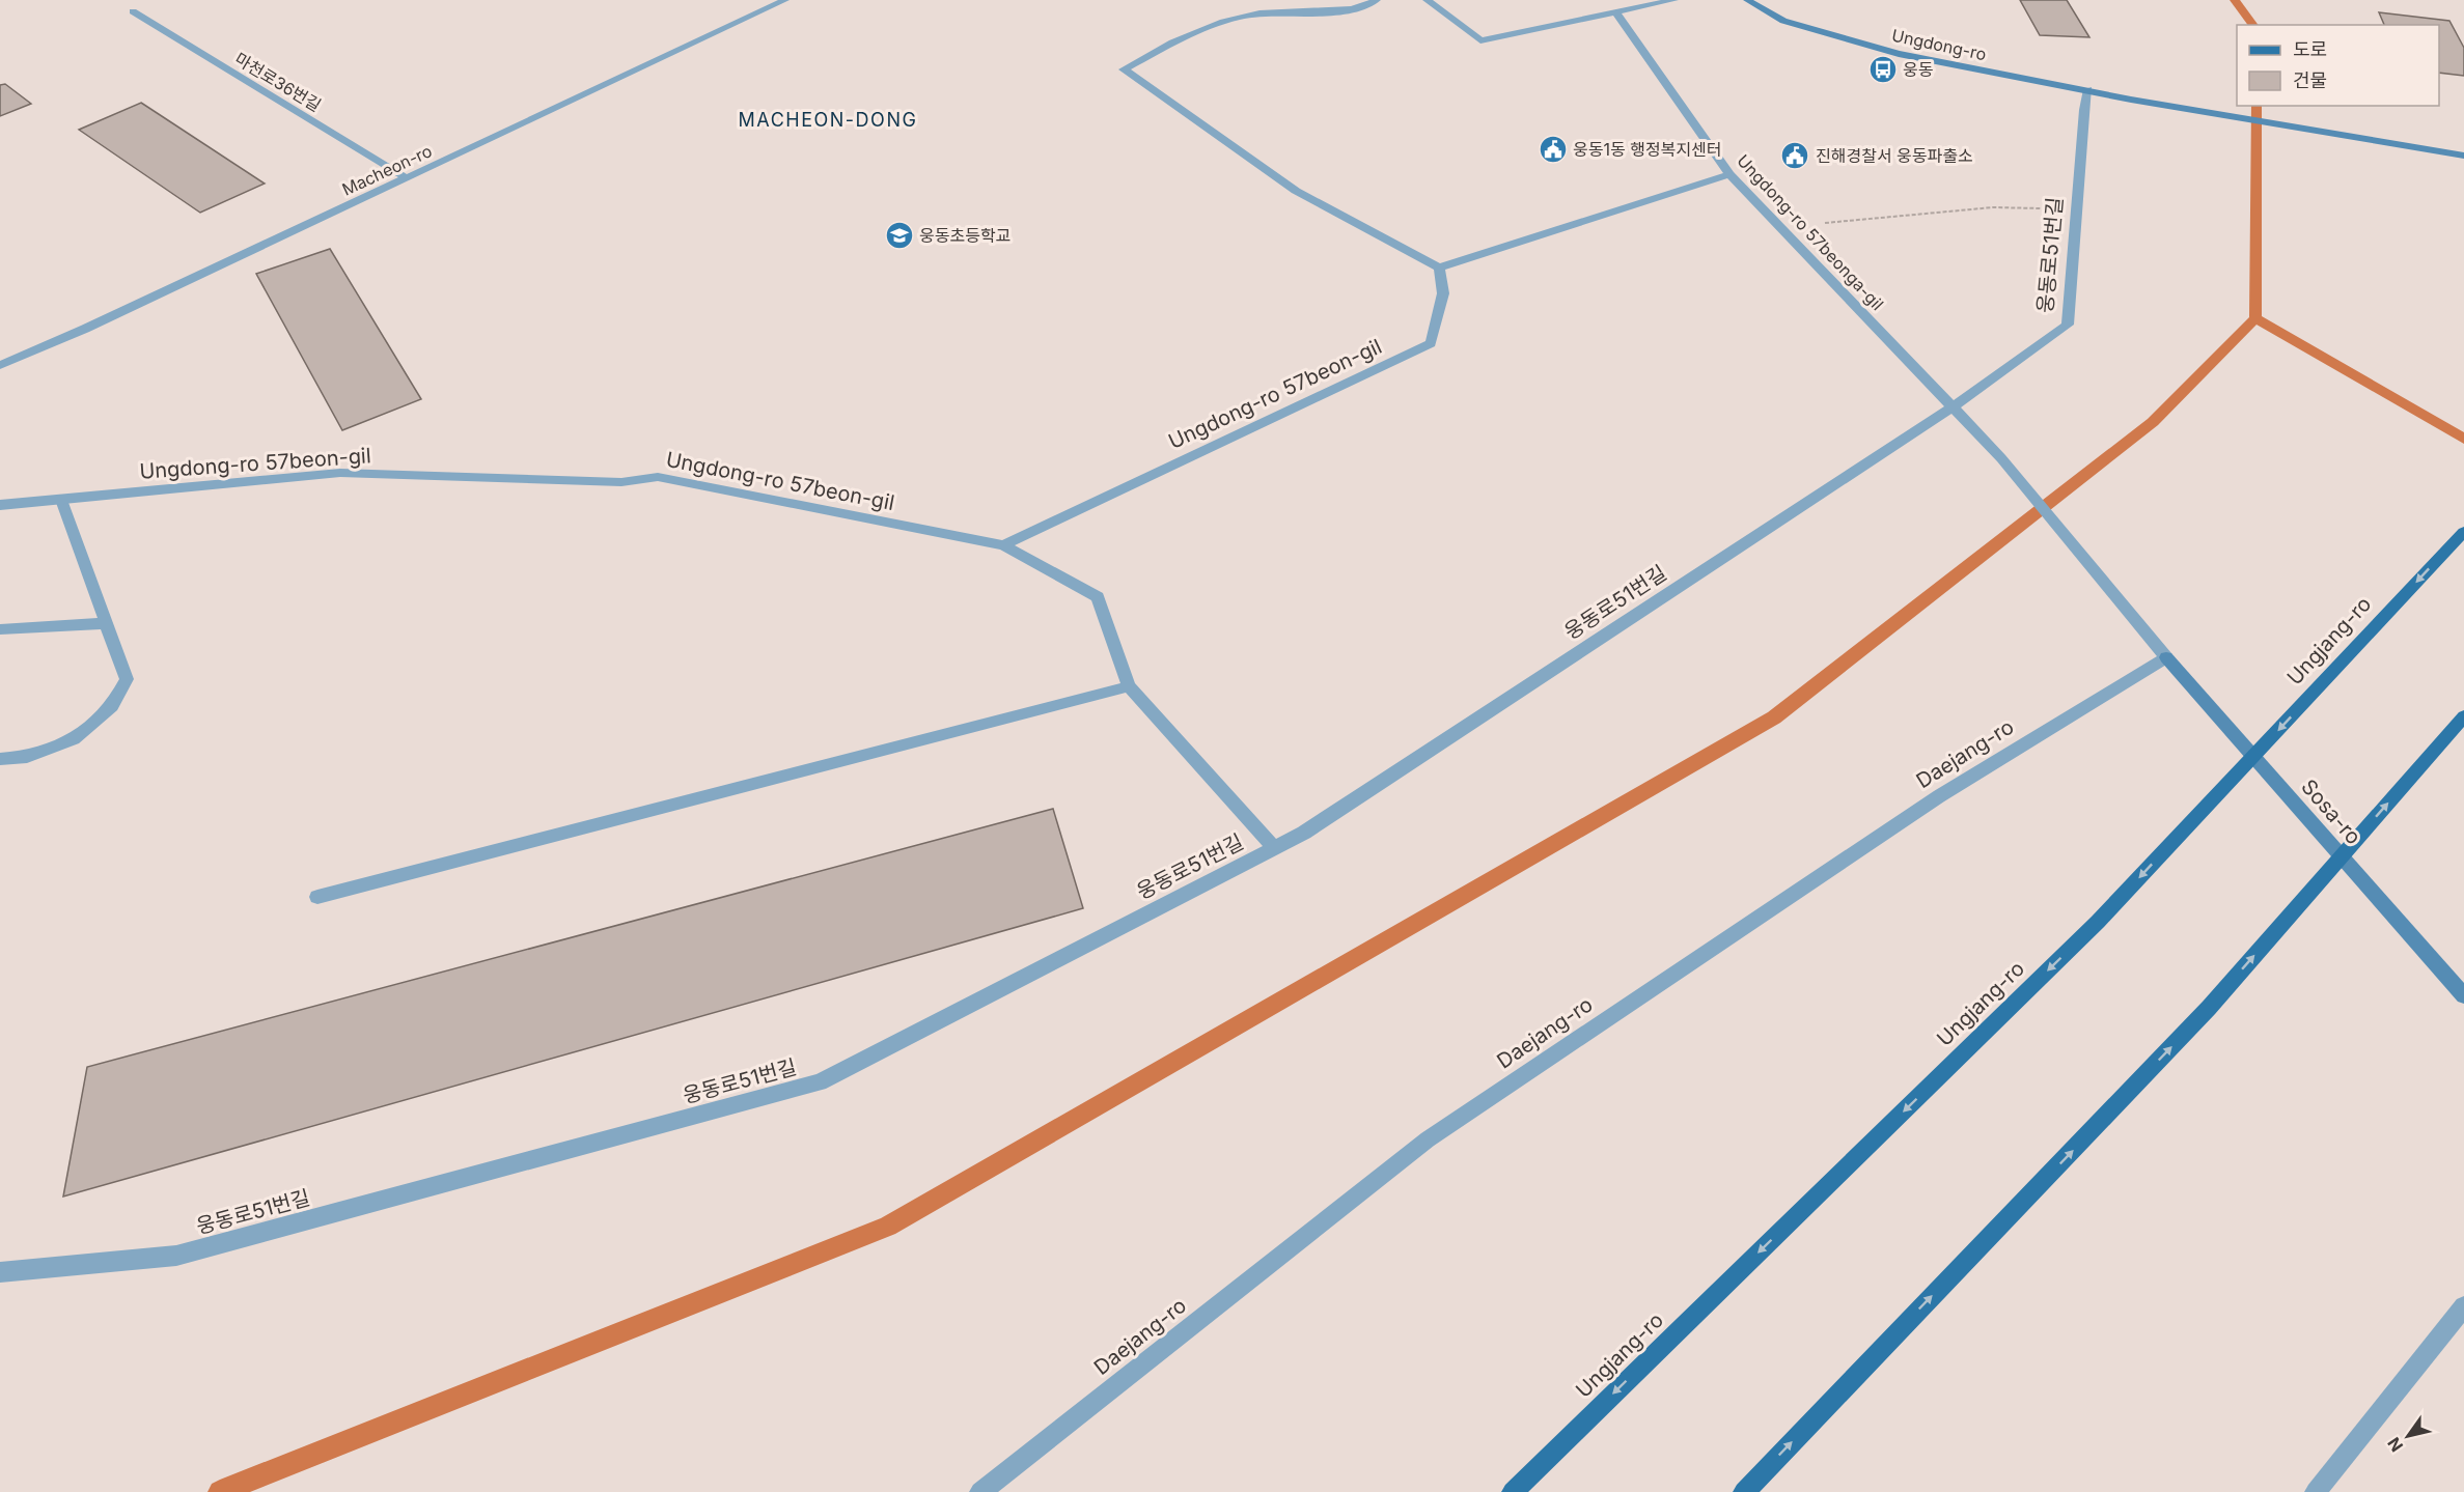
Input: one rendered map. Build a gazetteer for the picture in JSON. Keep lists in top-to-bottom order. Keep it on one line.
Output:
{"streets":{"main road":["Ungdong-ro","Ungjang-ro","Sosa-ro"],"street":["마천로36번길","Macheon-ro","Ungdong-ro 57beonga-gil","웅동로51번길","Ungdong-ro 57beon-gil","Daejang-ro"]},"crossings":[["Ungdong-ro","웅동로51번길"],["마천로36번길","Macheon-ro"],["Ungdong-ro 57beonga-gil","웅동로51번길"],["Ungdong-ro 57beonga-gil","Daejang-ro"],["Ungdong-ro 57beonga-gil","Sosa-ro"],["Daejang-ro","Sosa-ro"]],"districts":["MACHEON-DONG"],"places":{"bus stop":["웅동"],"public building":["웅동1동 행정복지센터","진해경찰서 웅동파출소"],"school or university":["웅동초등학교"]},"legend":["도로","건물"],"north":"bottom left"}
